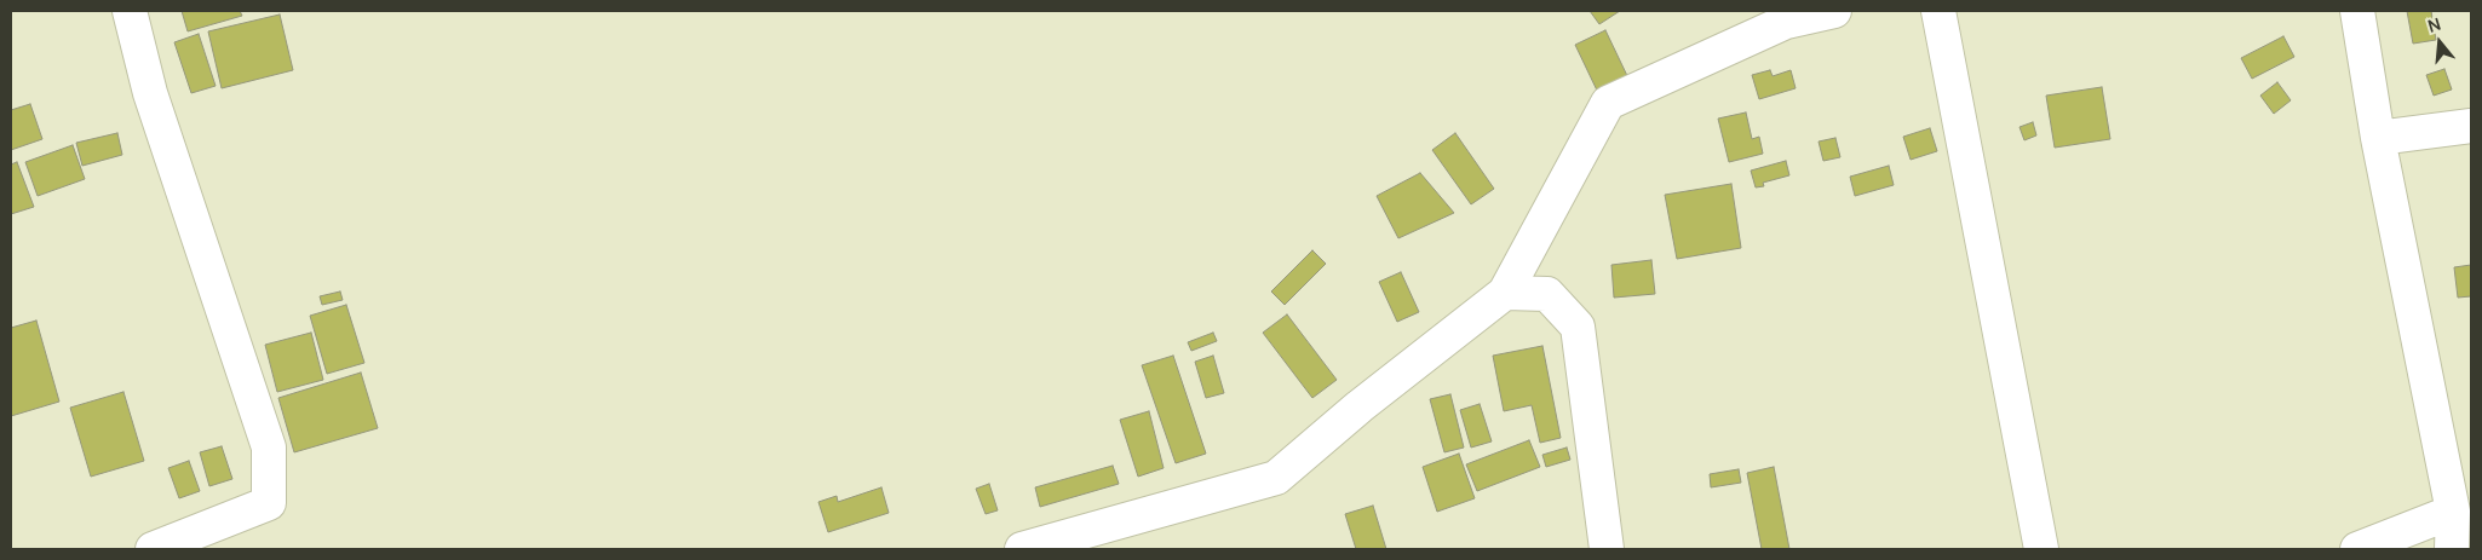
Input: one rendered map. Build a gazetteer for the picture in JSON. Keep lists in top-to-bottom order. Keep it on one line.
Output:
{"north":"top"}
